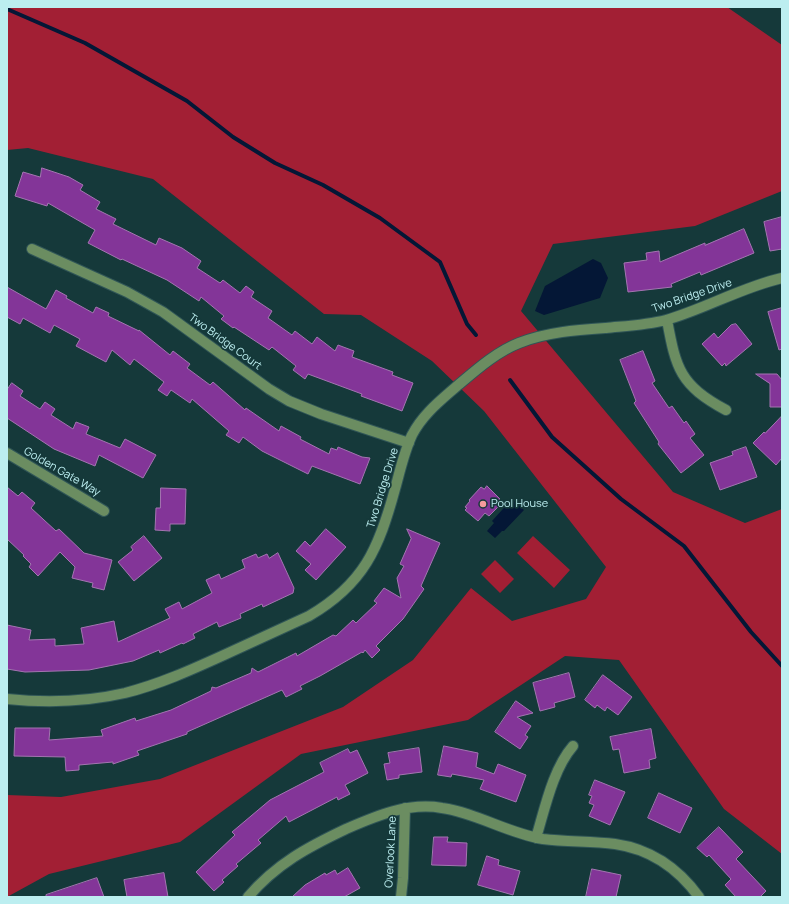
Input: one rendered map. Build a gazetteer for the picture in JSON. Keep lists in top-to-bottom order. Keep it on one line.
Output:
{"streets":{"street":["Two Bridge Drive","Two Bridge Court","Golden Gate Way","Overlook Lane"]},"crossings":[["Two Bridge Drive","Two Bridge Court"]],"places":["Pool House"]}
